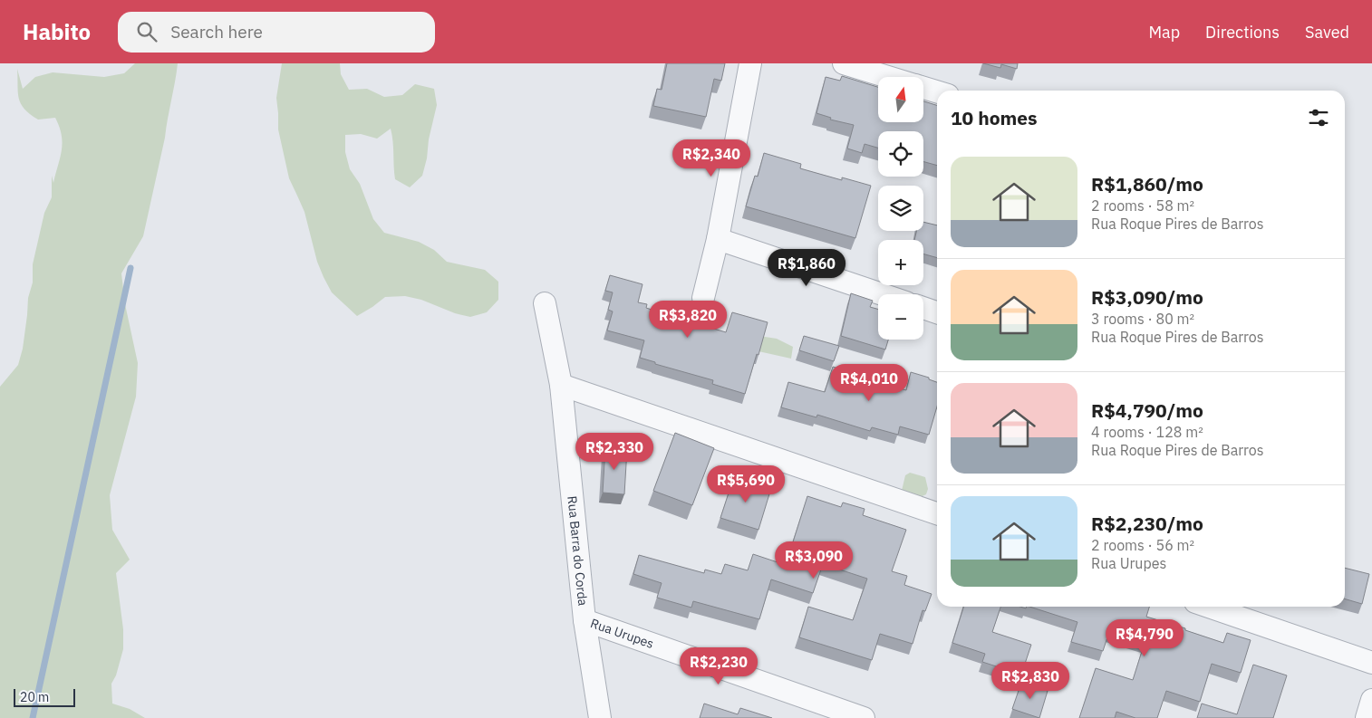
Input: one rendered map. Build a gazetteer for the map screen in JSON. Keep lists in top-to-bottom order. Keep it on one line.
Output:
{"streets":{"street":["Rua Barra do Corda","Rua Urupes"]},"crossings":[["Rua Barra do Corda","Rua Urupes"]],"scale_bar":"20 m","north":"top","page":{"header":"Habito","search":"Search here","nav":["Map","Directions","Saved"],"map_buttons":["+","−"],"heading":"10 homes","price":["R$2,340","R$1,860","R$3,820","R$4,010","R$2,330","R$5,690","R$3,090","R$4,790","R$2,230","R$2,830"],"list":[{"name":"R$1,860/mo","note":"2 rooms · 58 m² · Rua Roque Pires de Barros"},{"name":"R$3,090/mo","note":"3 rooms · 80 m² · Rua Roque Pires de Barros"},{"name":"R$4,790/mo","note":"4 rooms · 128 m² · Rua Roque Pires de Barros"},{"name":"R$2,230/mo","note":"2 rooms · 56 m² · Rua Urupes"}],"scale":"20 m"}}
